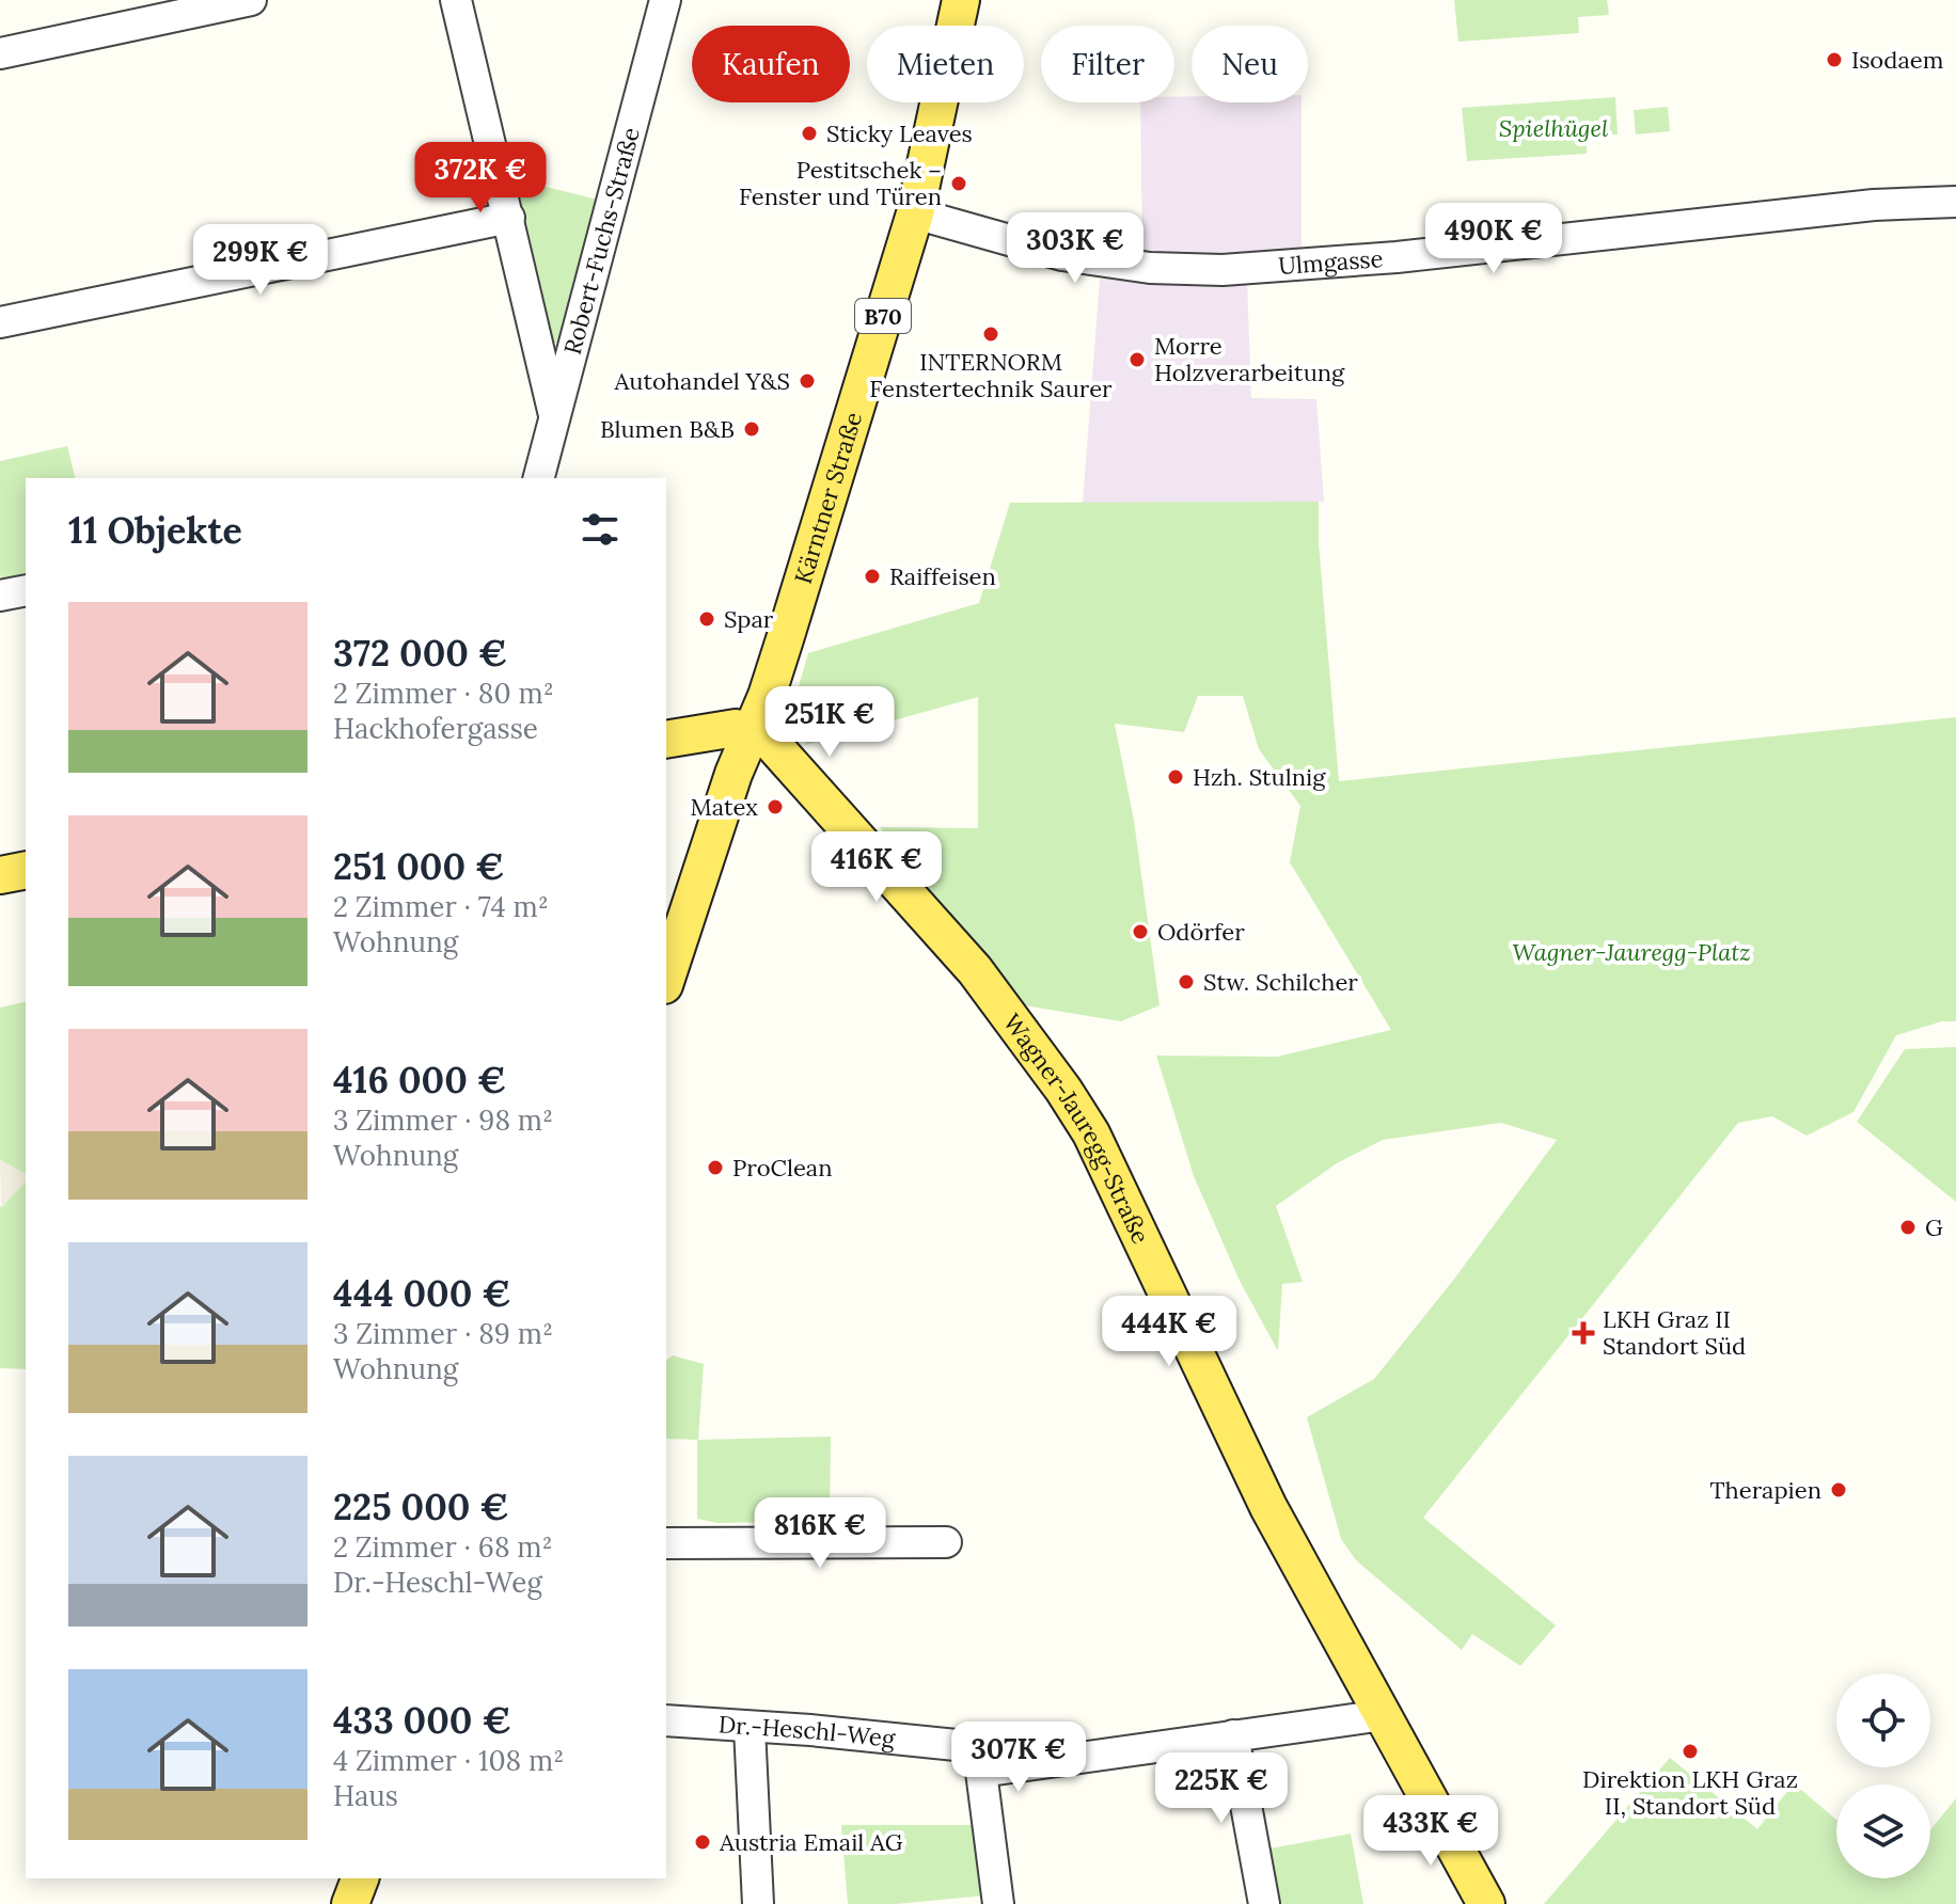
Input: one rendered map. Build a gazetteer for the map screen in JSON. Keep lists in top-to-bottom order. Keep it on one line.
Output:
{"streets":{"main road":["B70","Kärntner Straße","Wagner-Jauregg-Straße"],"street":["Robert-Fuchs-Straße","Ulmgasse","Dr.-Heschl-Weg"]},"crossings":[["Ulmgasse","Kärntner Straße"],["Kärntner Straße","Wagner-Jauregg-Straße"]],"parks":["Spielhügel","Wagner-Jauregg-Platz"],"places":{"other":["Isodaem","Sticky Leaves","Pestitschek – Fenster und Türen","INTERNORM Fenstertechnik Saurer","Morre Holzverarbeitung","Autohandel Y&S","Blumen B&B","Raiffeisen","Spar","Hzh. Stulnig","Matex","Odörfer","Stw. Schilcher","ProClean","G","Therapien","Direktion LKH Graz II, Standort Süd","Austria Email AG"],"health":["LKH Graz II Standort Süd"]},"page":{"chip":["Kaufen","Mieten","Filter","Neu"],"price":["372K €","490K €","303K €","299K €","251K €","416K €","444K €","816K €","307K €","225K €","433K €"],"heading":"11 Objekte","list":[{"name":"372 000 €","note":"2 Zimmer · 80 m² · Hackhofergasse"},{"name":"251 000 €","note":"2 Zimmer · 74 m² · Wohnung"},{"name":"416 000 €","note":"3 Zimmer · 98 m² · Wohnung"},{"name":"444 000 €","note":"3 Zimmer · 89 m² · Wohnung"},{"name":"225 000 €","note":"2 Zimmer · 68 m² · Dr.-Heschl-Weg"},{"name":"433 000 €","note":"4 Zimmer · 108 m² · Haus"}]}}
